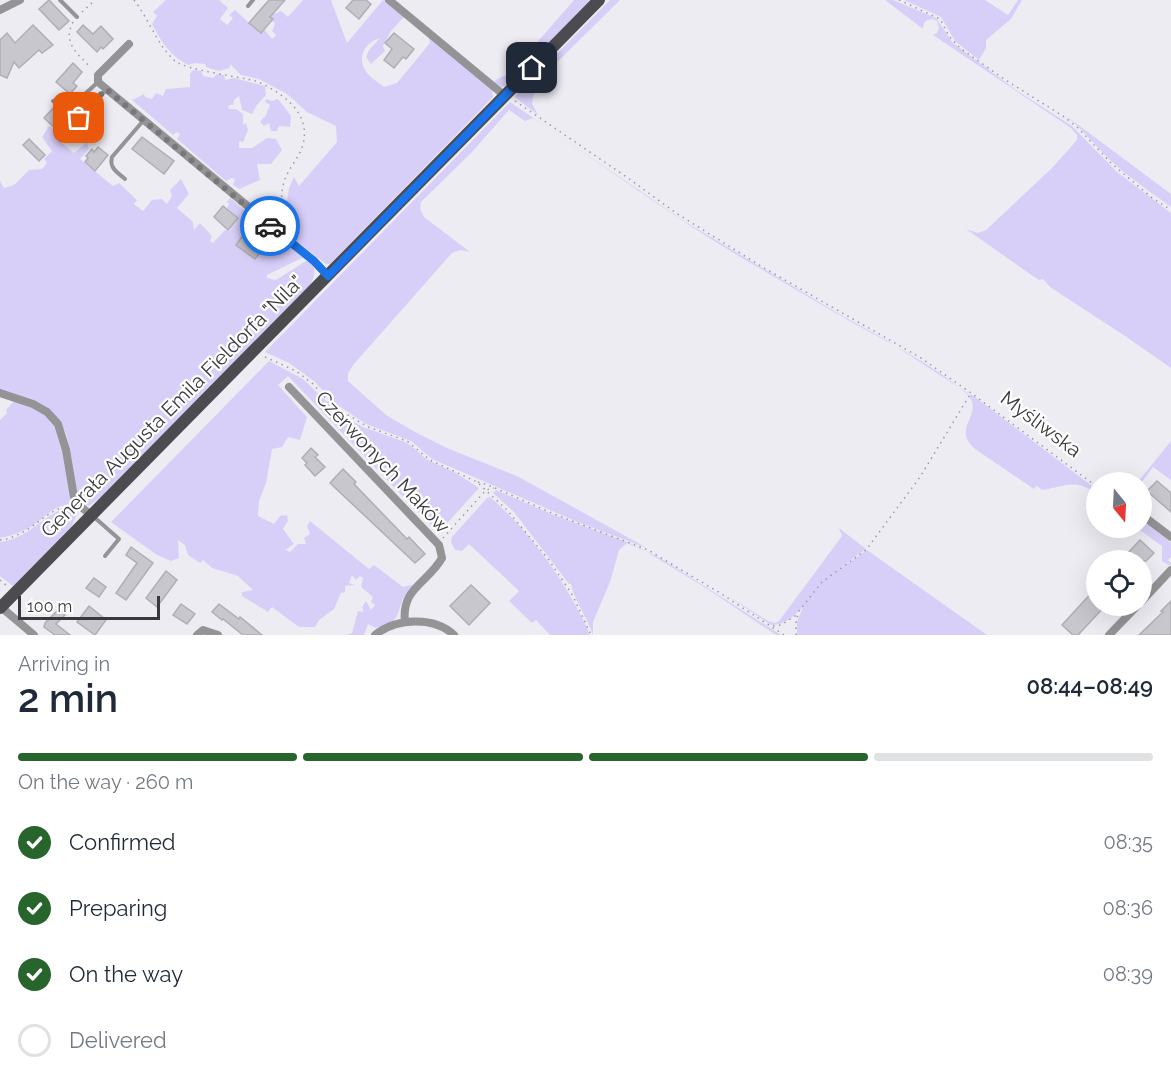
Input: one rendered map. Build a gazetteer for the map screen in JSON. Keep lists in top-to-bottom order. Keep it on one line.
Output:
{"streets":{"main road":["Generała Augusta Emila Fieldorfa \"Nila\""],"street":["Czerwonych Maków"],"path":["Myśliwska"]},"crossings":[["Generała Augusta Emila Fieldorfa \"Nila\"","Myśliwska"]],"scale_bar":"100 m","north":"bottom","page":{"scale":"100 m","heading":["2 min","Arriving in","08:44–08:49"],"bar":"On the way · 260 m","list":[["Confirmed","08:35"],["Preparing","08:36"],["On the way","08:39"],"Delivered"]}}
